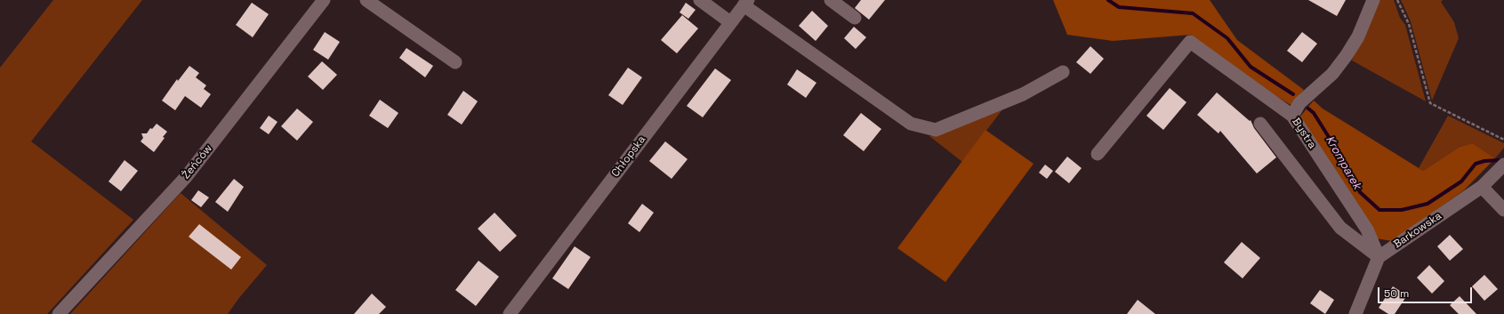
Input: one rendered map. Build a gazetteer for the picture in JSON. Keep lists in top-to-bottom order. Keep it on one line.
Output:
{"streets":{"street":["Bystra","Chłopska","Żeńców","Barkowska"]},"crossings":[["Bystra","Barkowska"]],"water":["Kromparek"],"scale_bar":"50 m"}
